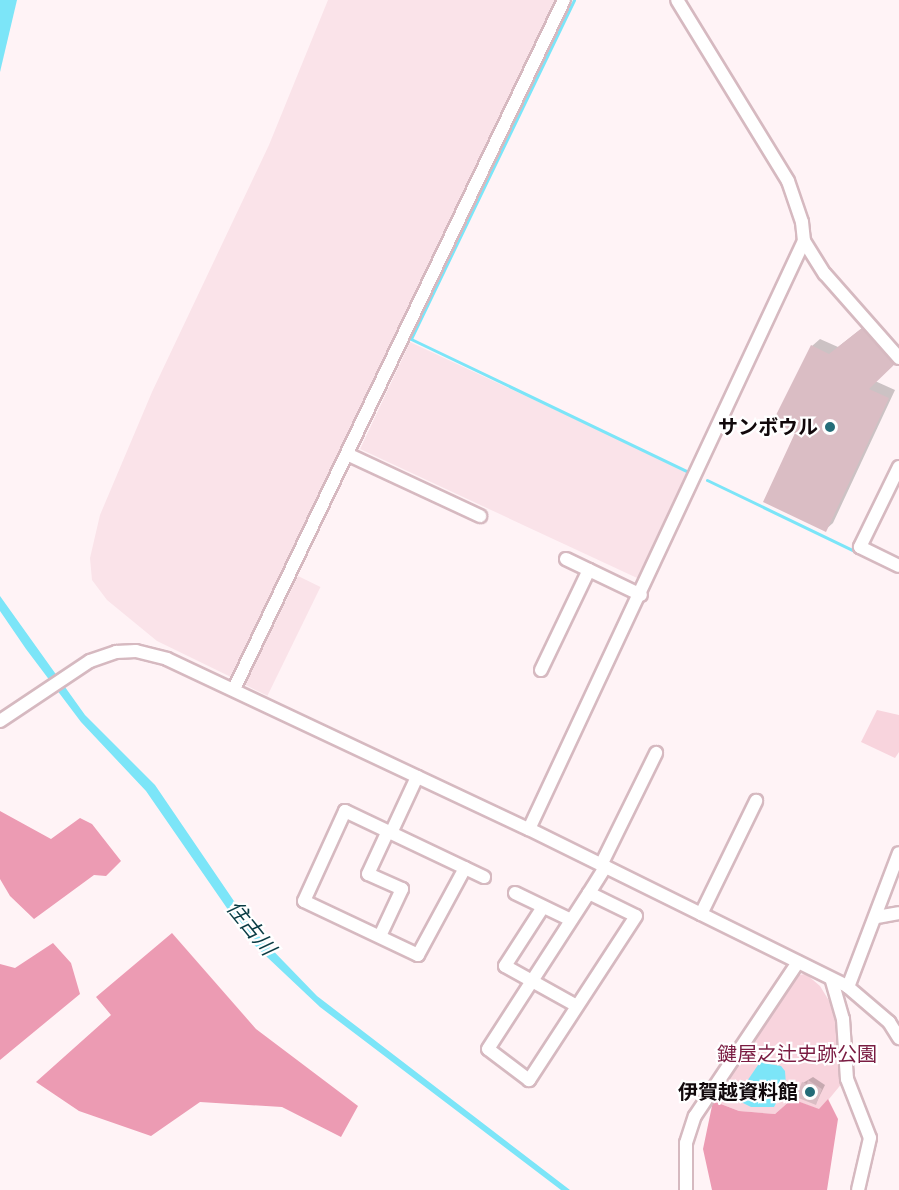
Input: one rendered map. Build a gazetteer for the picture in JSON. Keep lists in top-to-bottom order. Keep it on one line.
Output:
{"water":["住古川"],"parks":["鍵屋之辻史跡公園"],"places":["サンボウル","伊賀越資料館"]}
